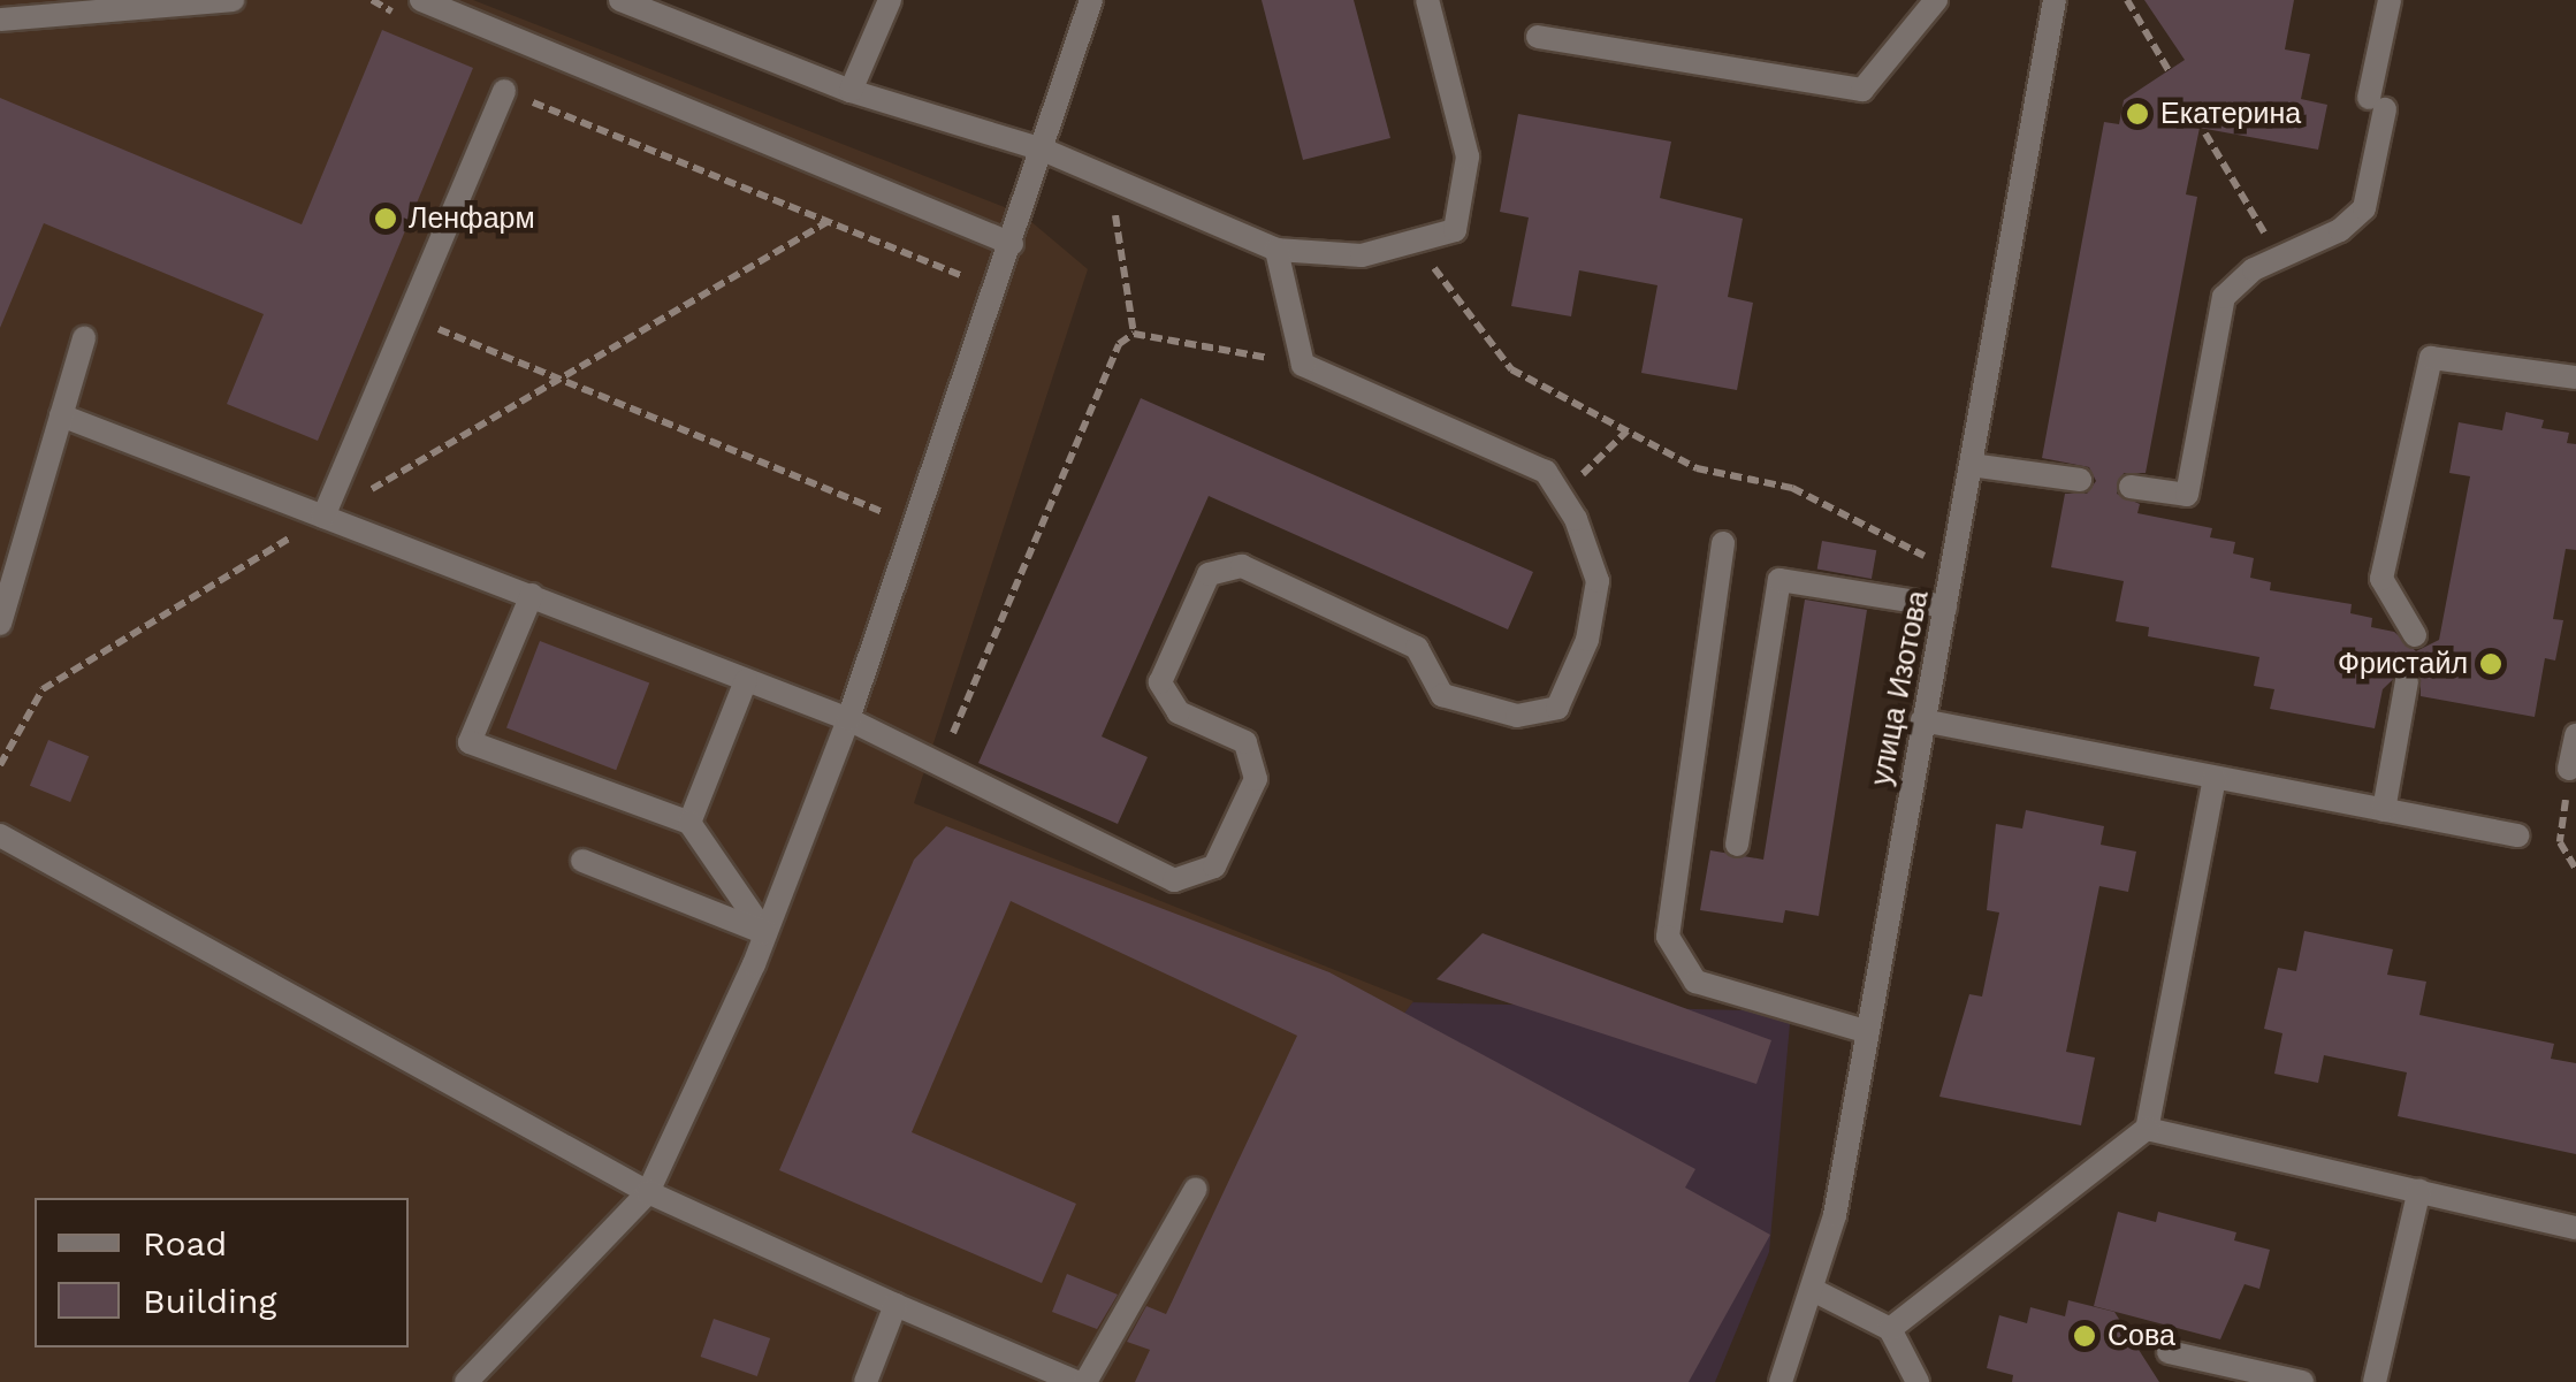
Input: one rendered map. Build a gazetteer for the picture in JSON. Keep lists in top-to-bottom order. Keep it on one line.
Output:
{"streets":{"street":["улица Изотова"]},"places":["Екатерина","Ленфарм","Фристайл","Сова"],"legend":["Road","Building"]}
